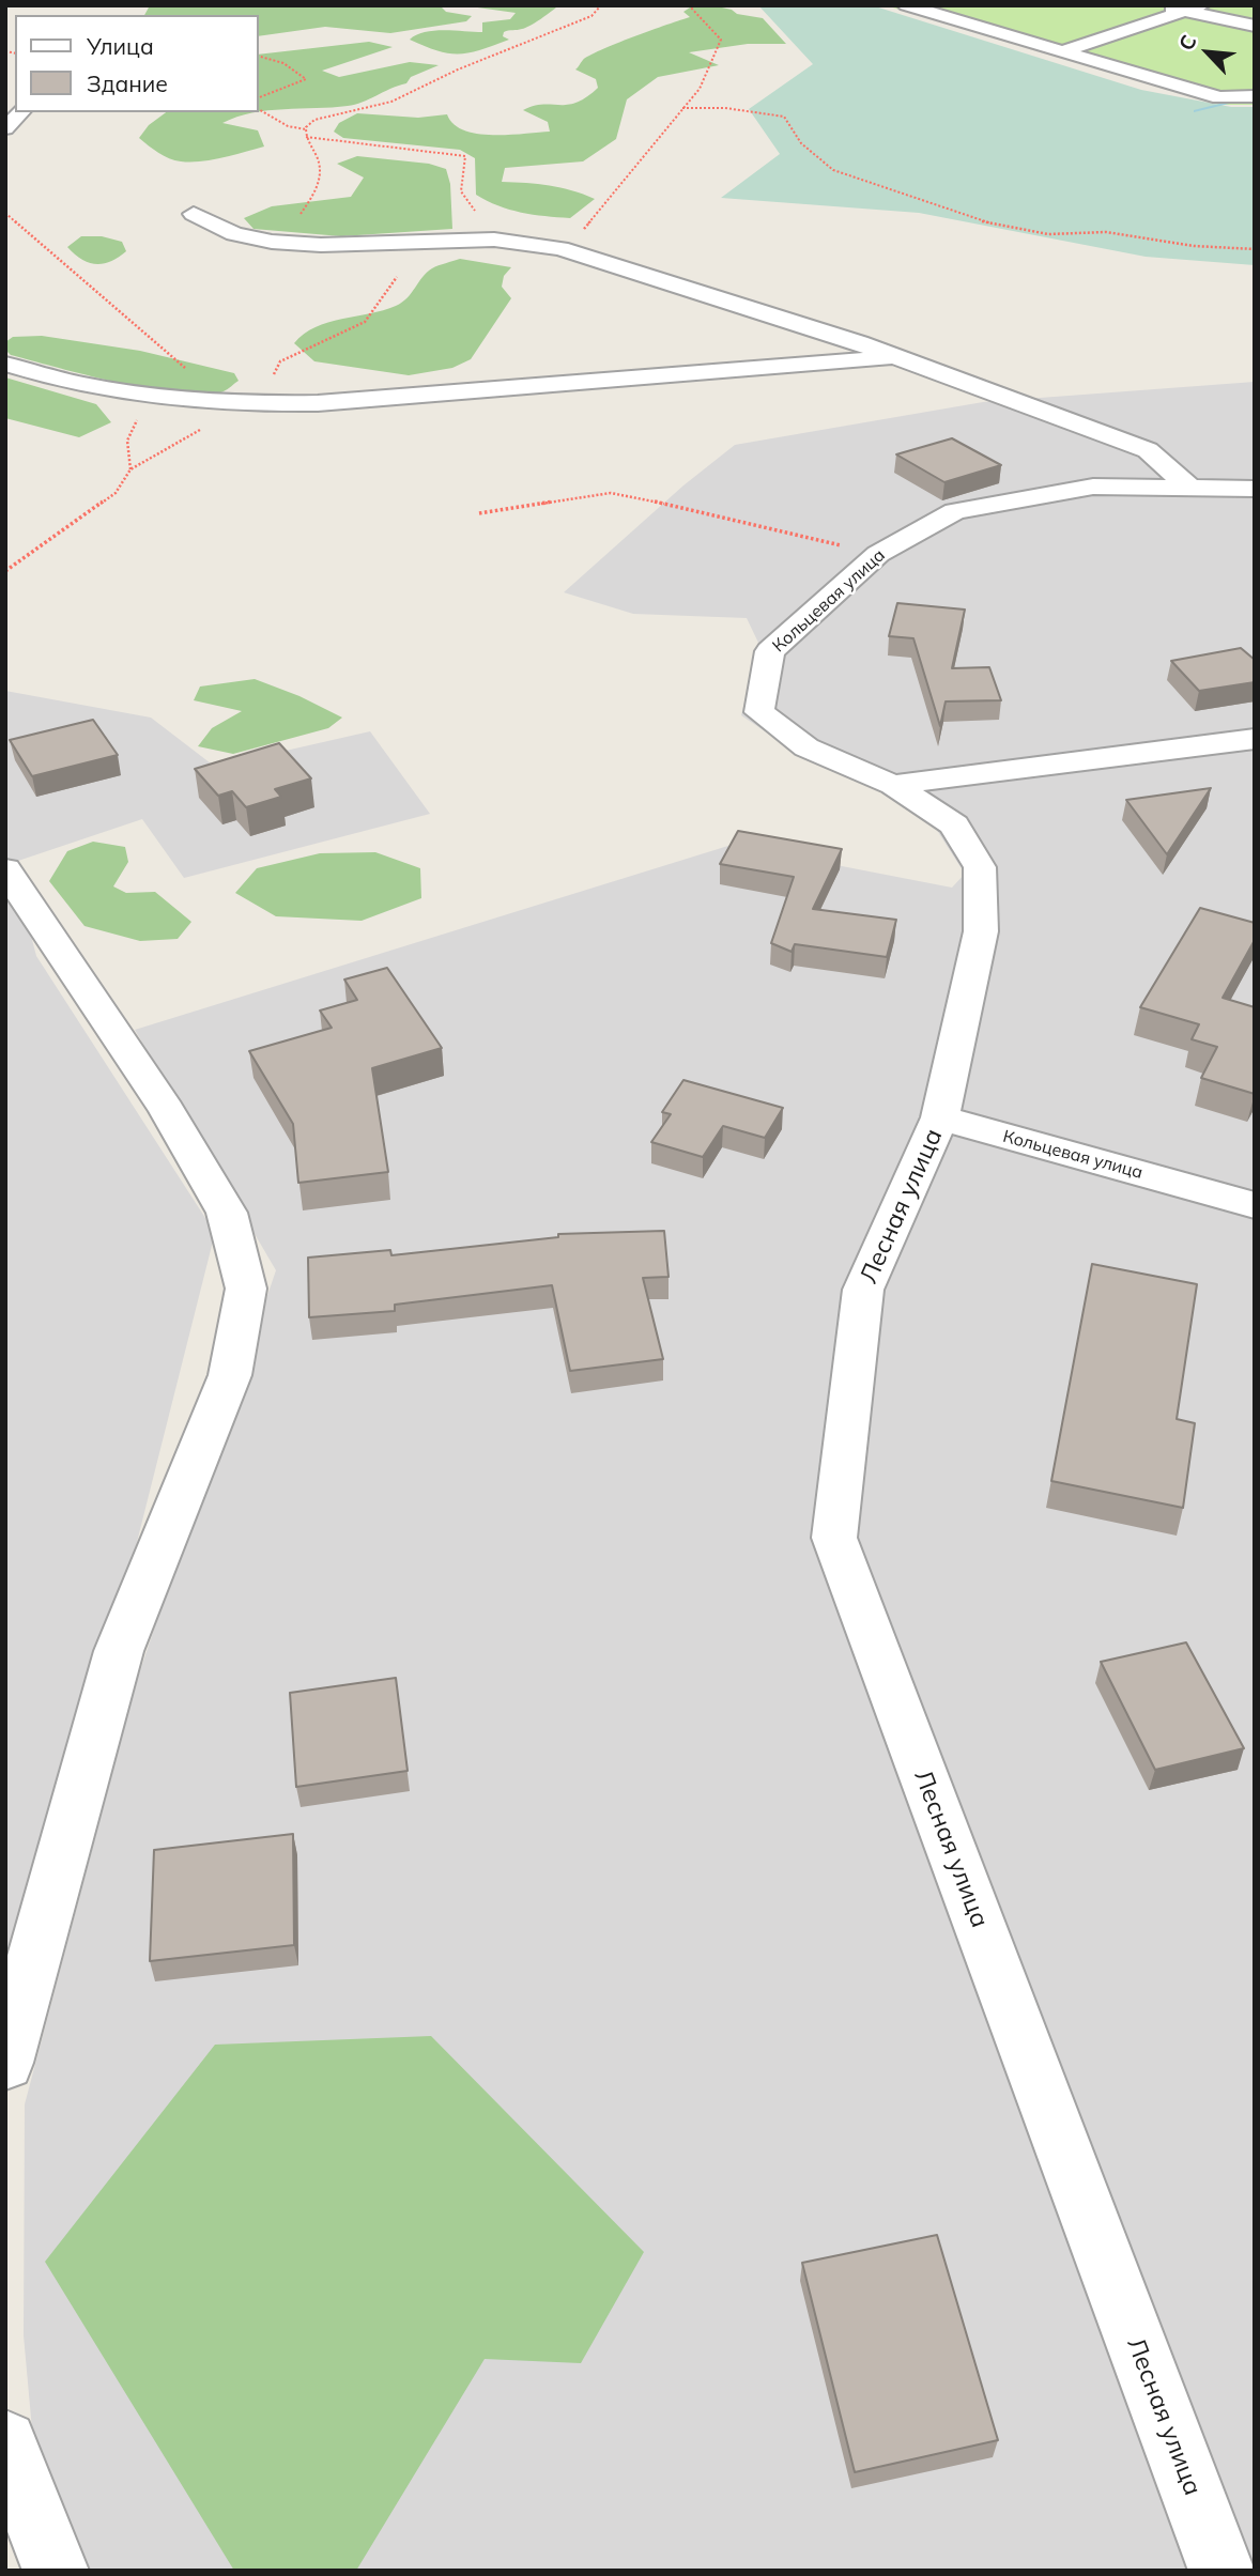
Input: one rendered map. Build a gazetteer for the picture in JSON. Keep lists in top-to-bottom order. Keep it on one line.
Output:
{"streets":{"street":["Кольцевая улица","Лесная улица"]},"crossings":[["Кольцевая улица","Лесная улица"]],"legend":["Улица","Здание"],"north":"top left"}
